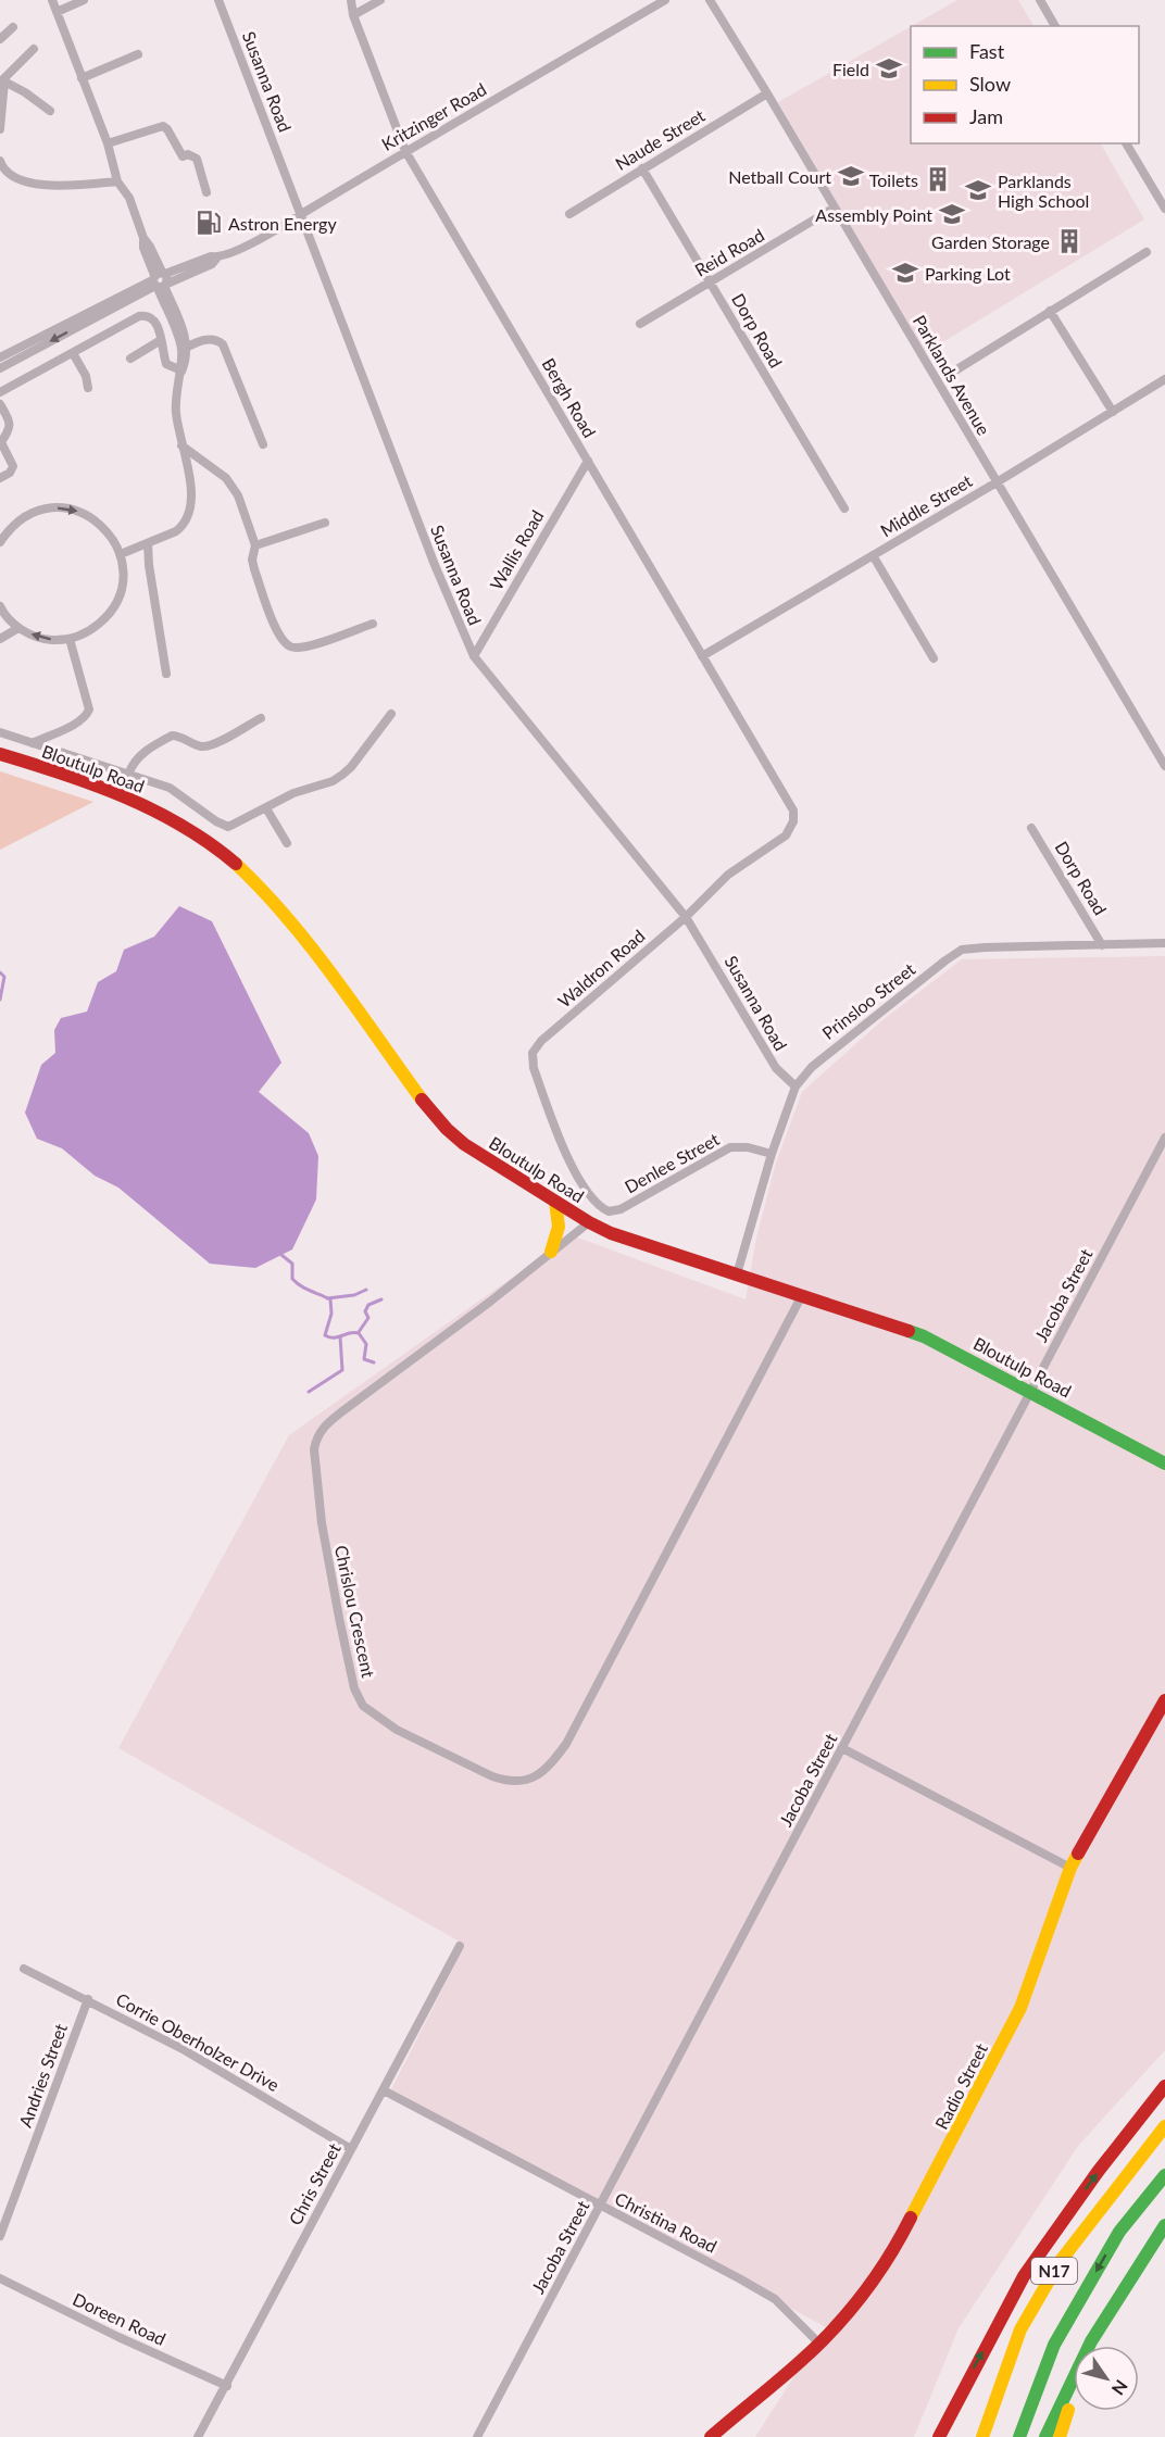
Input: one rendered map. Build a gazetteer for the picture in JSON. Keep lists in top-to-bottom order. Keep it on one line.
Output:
{"streets":{"main road":["Bloutulp Road","Radio Street","N17"],"street":["Susanna Road","Kritzinger Road","Naude Street","Reid Road","Dorp Road","Parklands Avenue","Bergh Road","Middle Street","Wallis Road","Waldron Road","Prinsloo Street","Denlee Street","Jacoba Street","Chrislou Crescent","Corrie Oberholzer Drive","Andries Street","Chris Street","Christina Road","Doreen Road"]},"crossings":[["Susanna Road","Kritzinger Road"],["Susanna Road","Wallis Road"],["Susanna Road","Waldron Road"],["Susanna Road","Prinsloo Street"],["Kritzinger Road","Bergh Road"],["Naude Street","Dorp Road"],["Naude Street","Parklands Avenue"],["Reid Road","Dorp Road"],["Reid Road","Parklands Avenue"],["Dorp Road","Prinsloo Street"],["Parklands Avenue","Middle Street"],["Bergh Road","Middle Street"],["Bergh Road","Wallis Road"],["Bergh Road","Waldron Road"],["Bloutulp Road","Prinsloo Street"],["Bloutulp Road","Jacoba Street"],["Bloutulp Road","Chrislou Crescent"],["Waldron Road","Denlee Street"],["Prinsloo Street","Denlee Street"],["Jacoba Street","Christina Road"],["Corrie Oberholzer Drive","Andries Street"],["Corrie Oberholzer Drive","Chris Street"],["Radio Street","Christina Road"],["Chris Street","Christina Road"],["Chris Street","Doreen Road"]],"places":{"school or university":["Field","Netball Court","Parklands High School","Assembly Point","Parking Lot"],"building":["Toilets","Garden Storage"],"fuel station":["Astron Energy"]},"legend":["Fast","Slow","Jam"],"north":"bottom right"}
